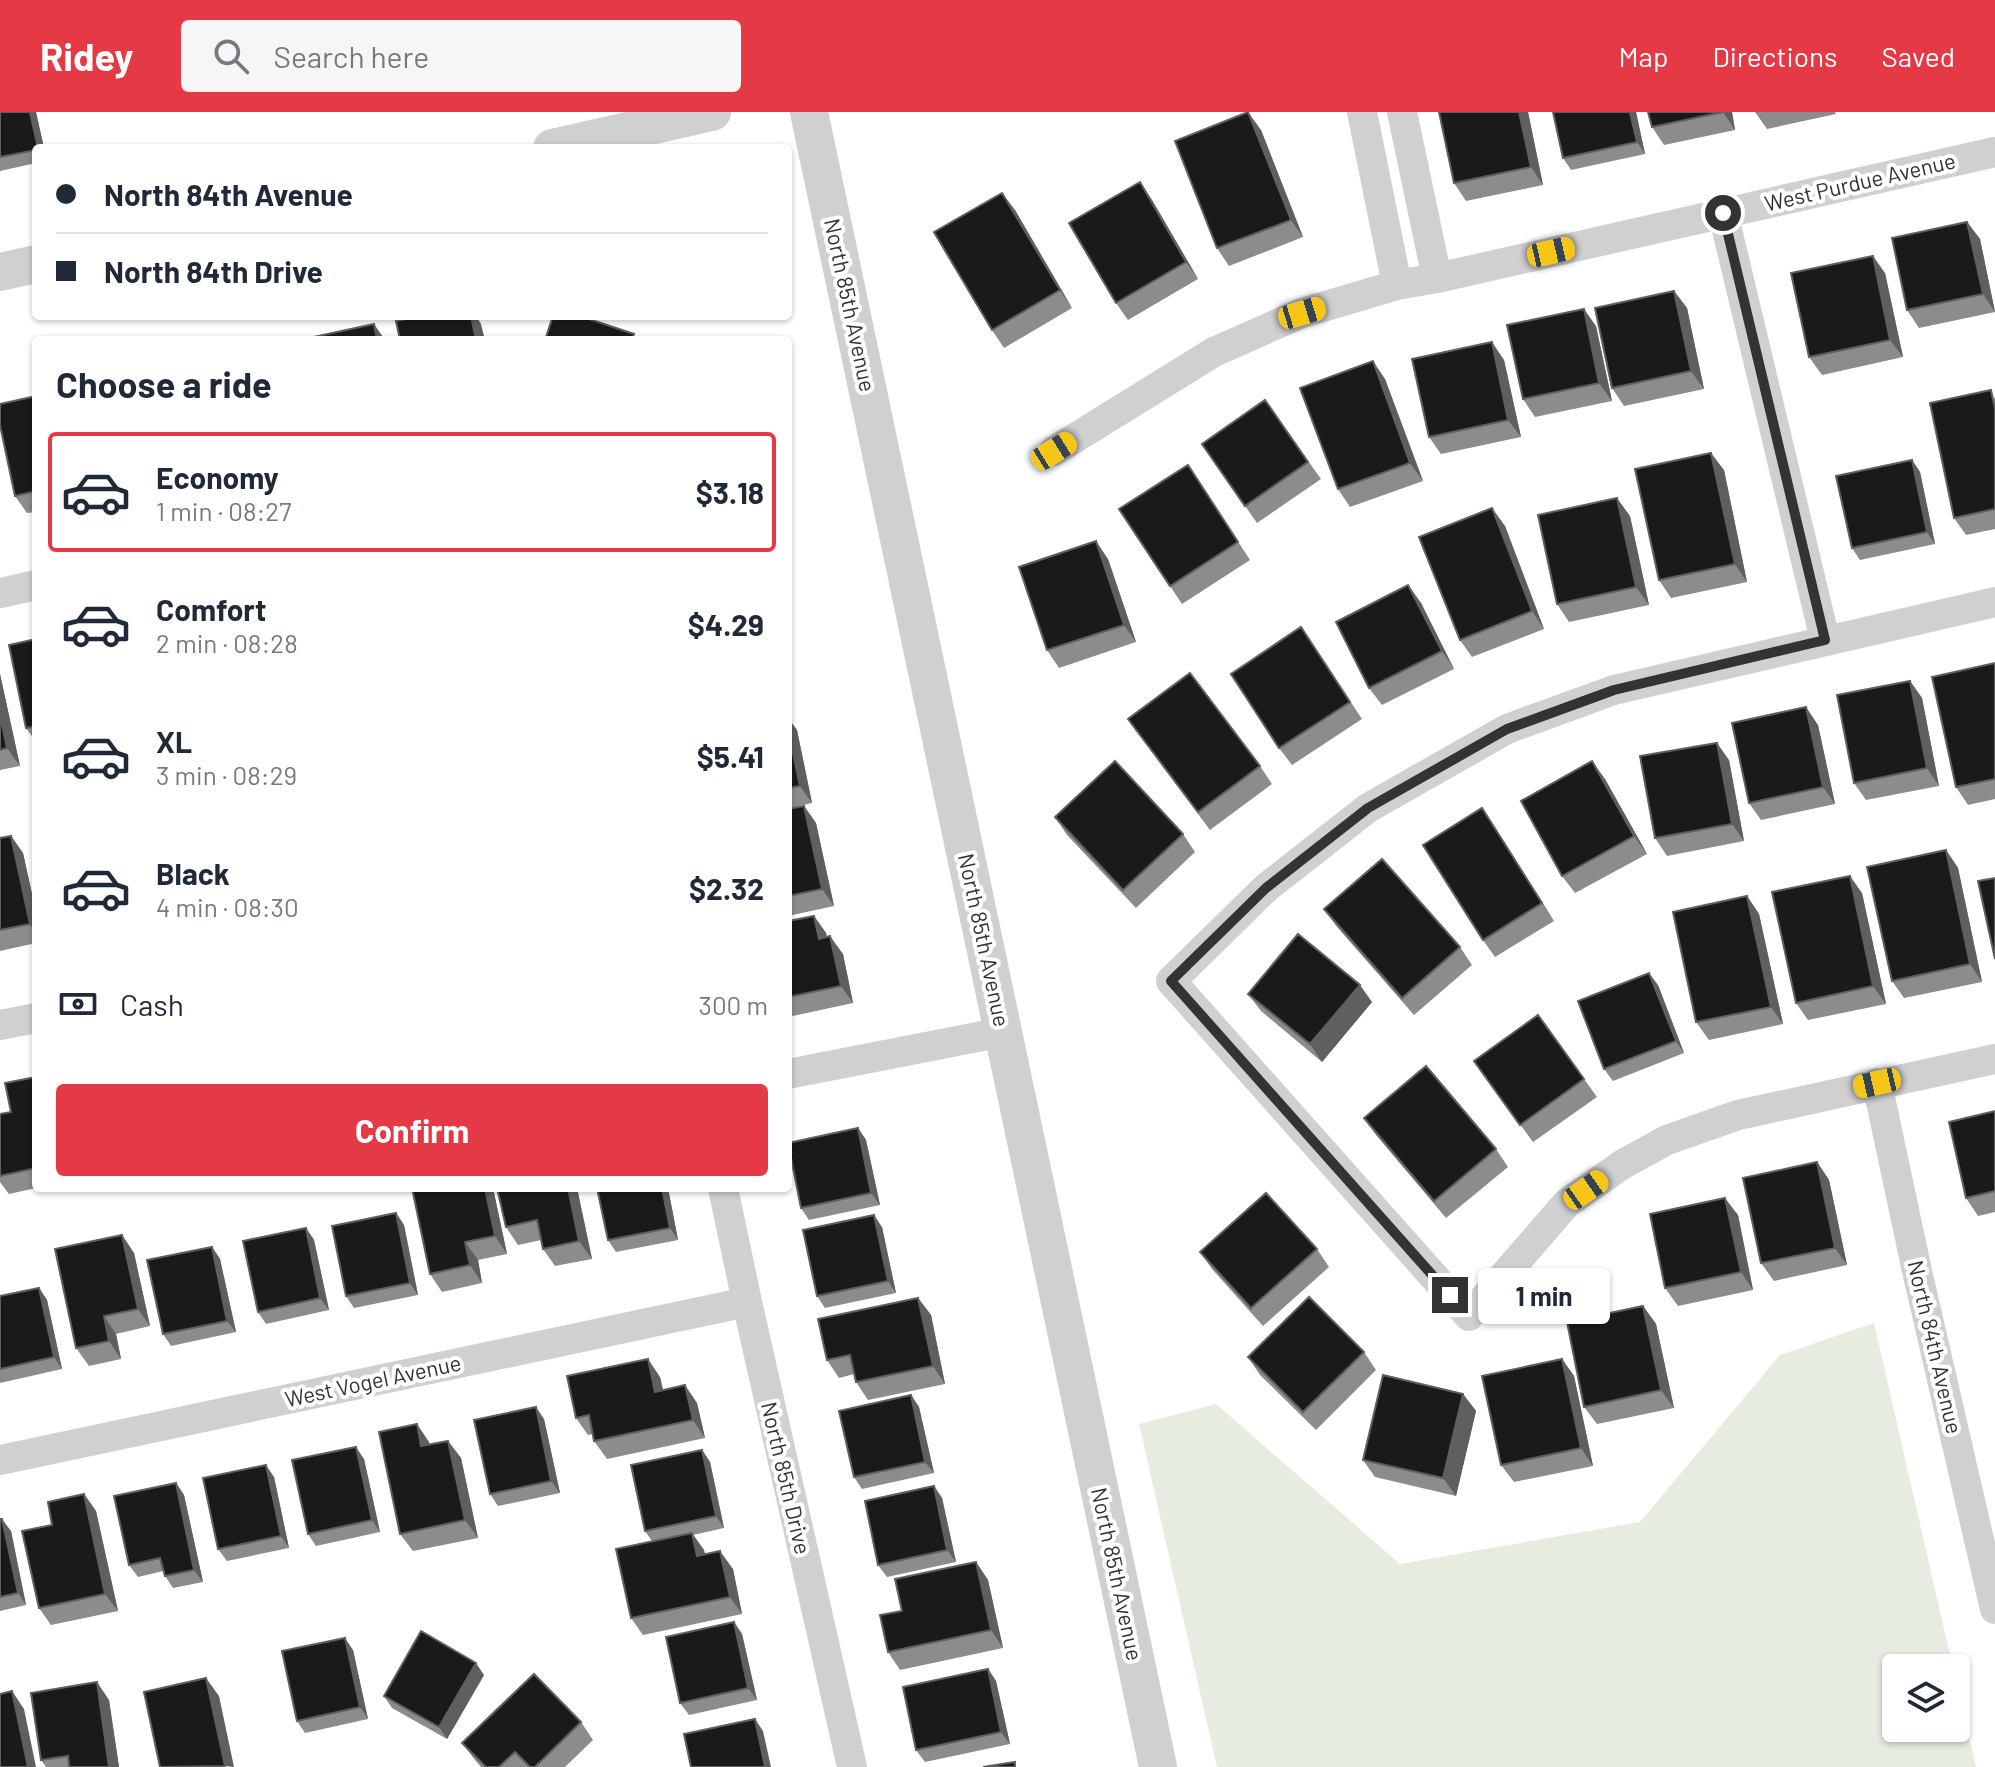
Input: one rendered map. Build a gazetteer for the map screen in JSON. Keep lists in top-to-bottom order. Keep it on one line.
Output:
{"streets":{"street":["West Purdue Avenue","North 85th Avenue","North 84th Avenue","West Vogel Avenue","North 85th Drive"]},"crossings":[["West Vogel Avenue","North 85th Drive"]],"page":{"header":"Ridey","search":"Search here","nav":["Map","Directions","Saved"],"banner":["North 84th Avenue","North 84th Drive"],"heading":"Choose a ride","list":[{"name":"Economy","note":"1 min · 08:27","value":"$3.18"},{"name":"Comfort","note":"2 min · 08:28","value":"$4.29"},{"name":"XL","note":"3 min · 08:29","value":"$5.41"},{"name":"Black","note":"4 min · 08:30","value":"$2.32"}],"pay":["Cash","300 m"],"buttons":"Confirm","bubble":"1 min"}}
